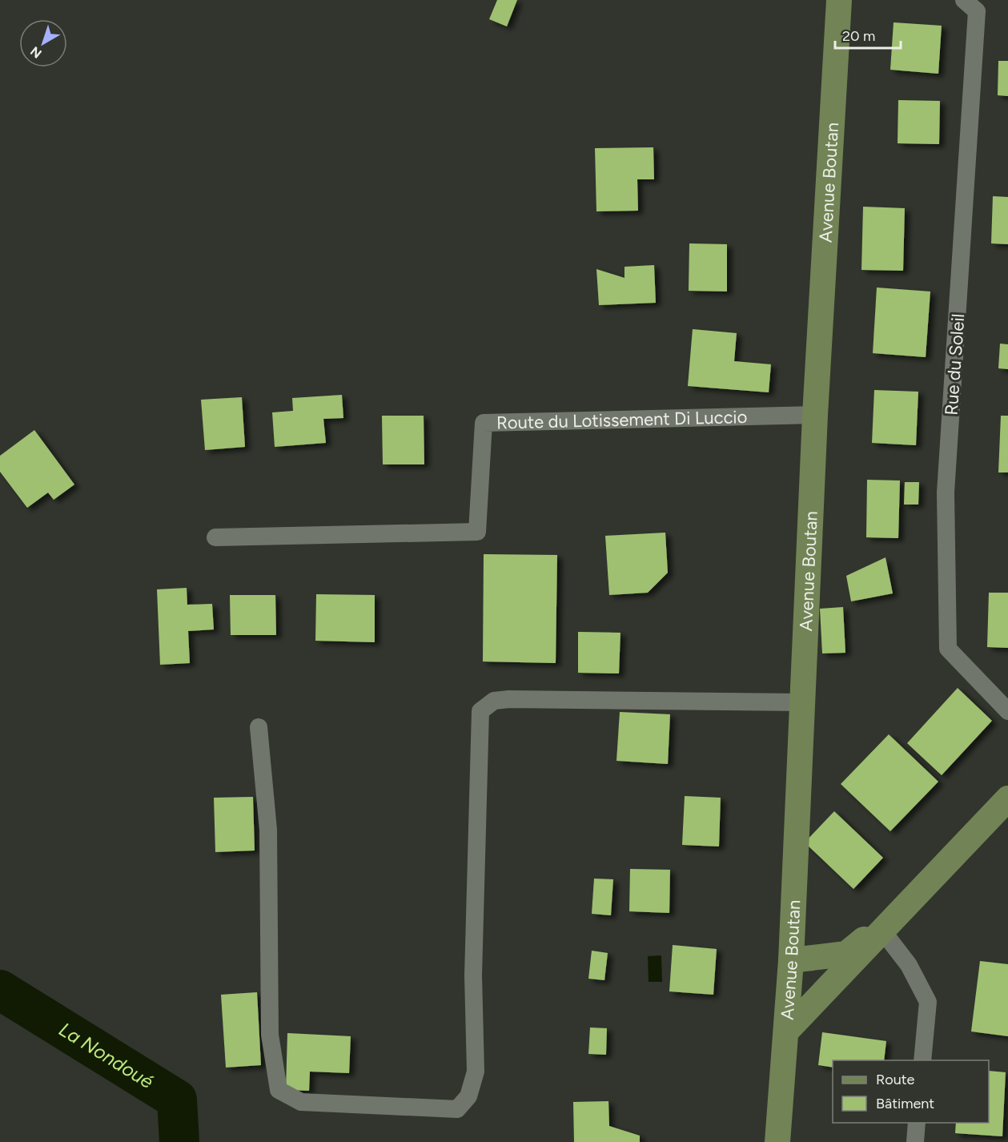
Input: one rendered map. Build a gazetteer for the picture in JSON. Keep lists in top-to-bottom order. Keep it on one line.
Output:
{"streets":{"street":["Avenue Boutan","Rue du Soleil","Route du Lotissement Di Luccio"]},"crossings":[["Avenue Boutan","Route du Lotissement Di Luccio"]],"water":["La Nondoué"],"legend":["Route","Bâtiment"],"scale_bar":"20 m","north":"bottom left"}
